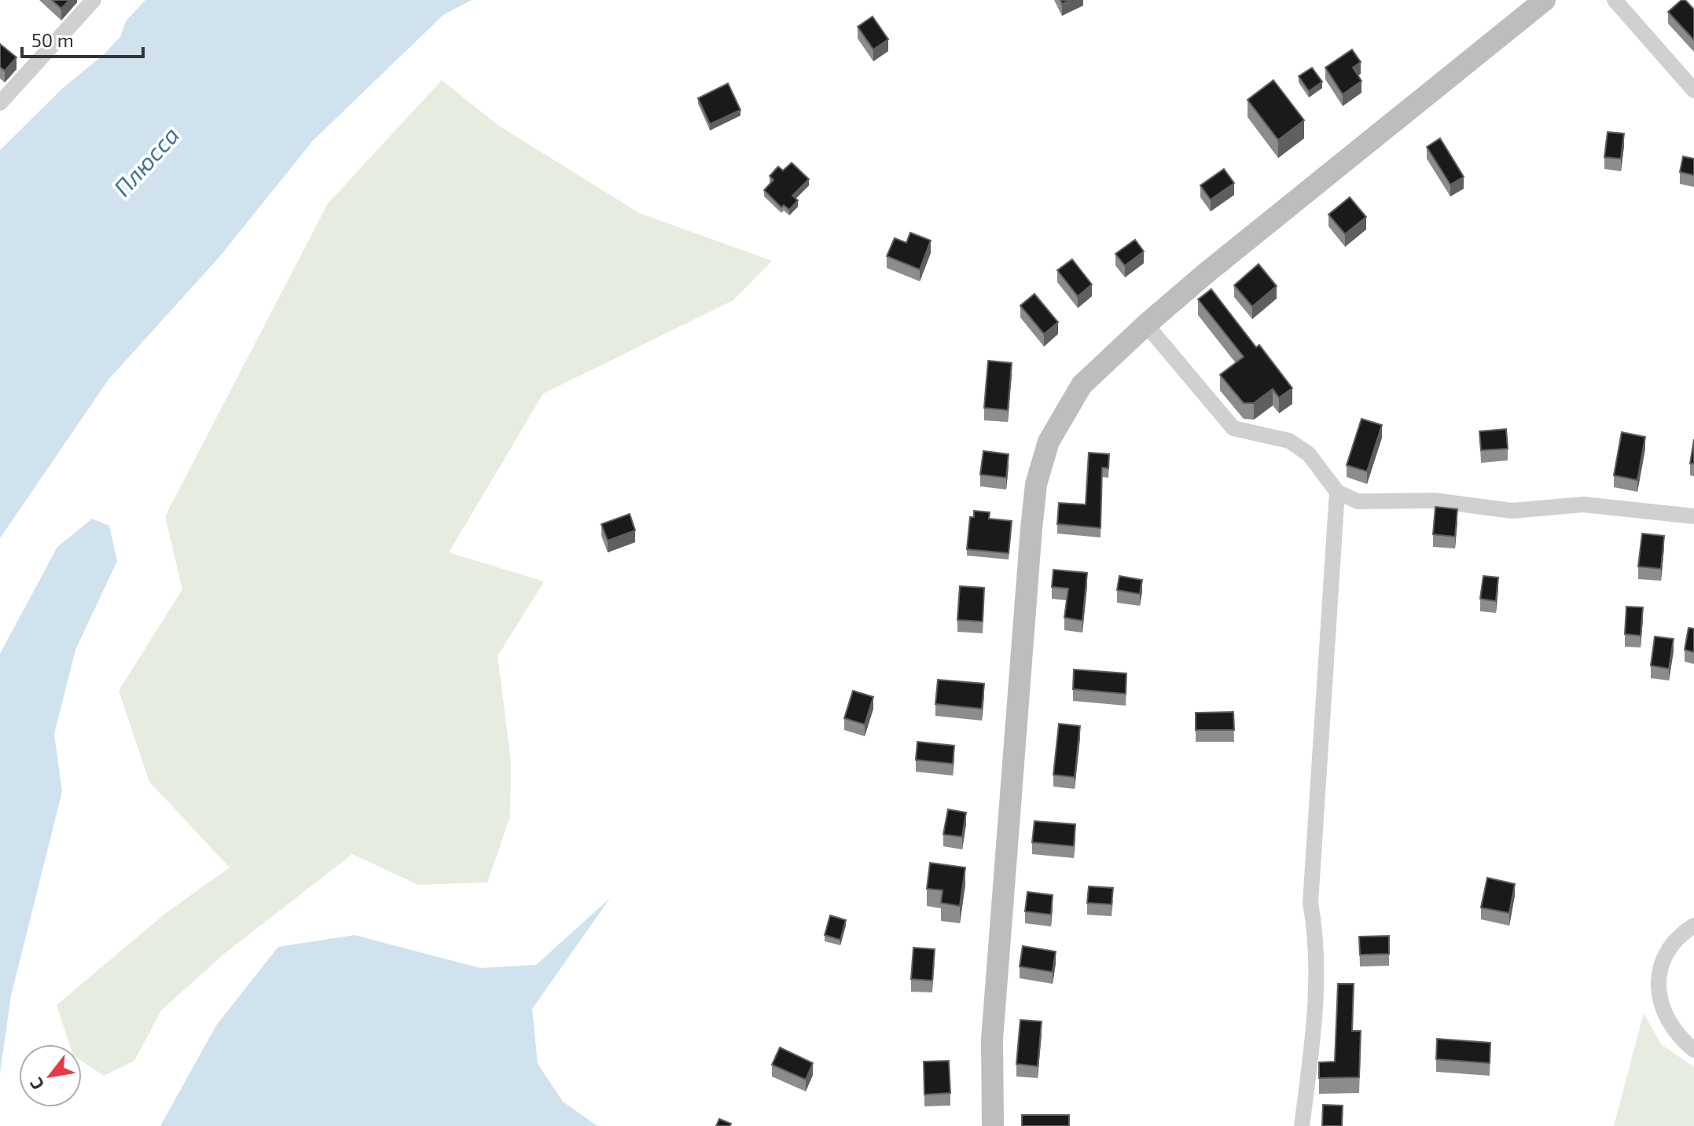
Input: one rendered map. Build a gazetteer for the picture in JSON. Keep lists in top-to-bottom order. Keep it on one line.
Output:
{"water":["Плюсса"],"scale_bar":"50 m","north":"bottom left"}
